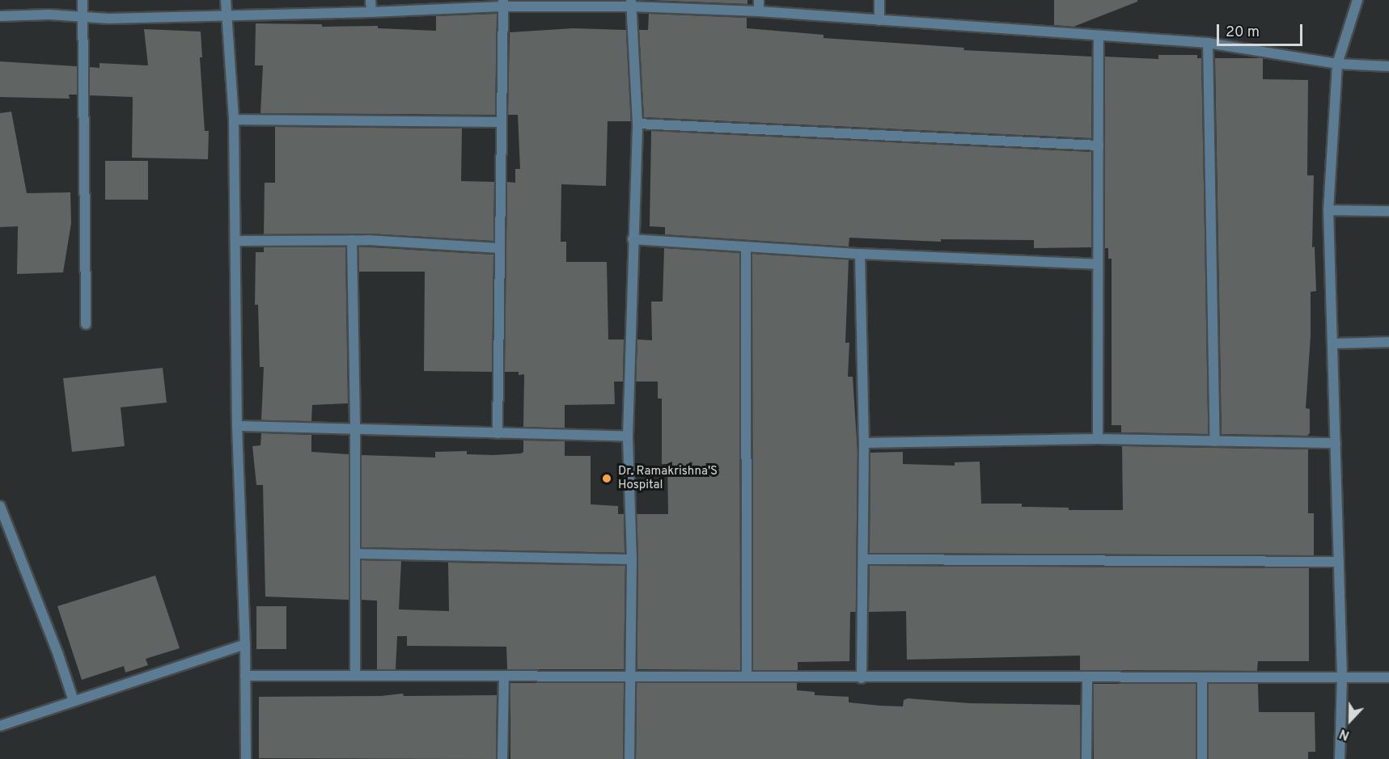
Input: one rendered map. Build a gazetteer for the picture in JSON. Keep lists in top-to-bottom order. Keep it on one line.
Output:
{"places":["Dr. Ramakrishna'S Hospital"],"scale_bar":"20 m","north":"bottom"}
